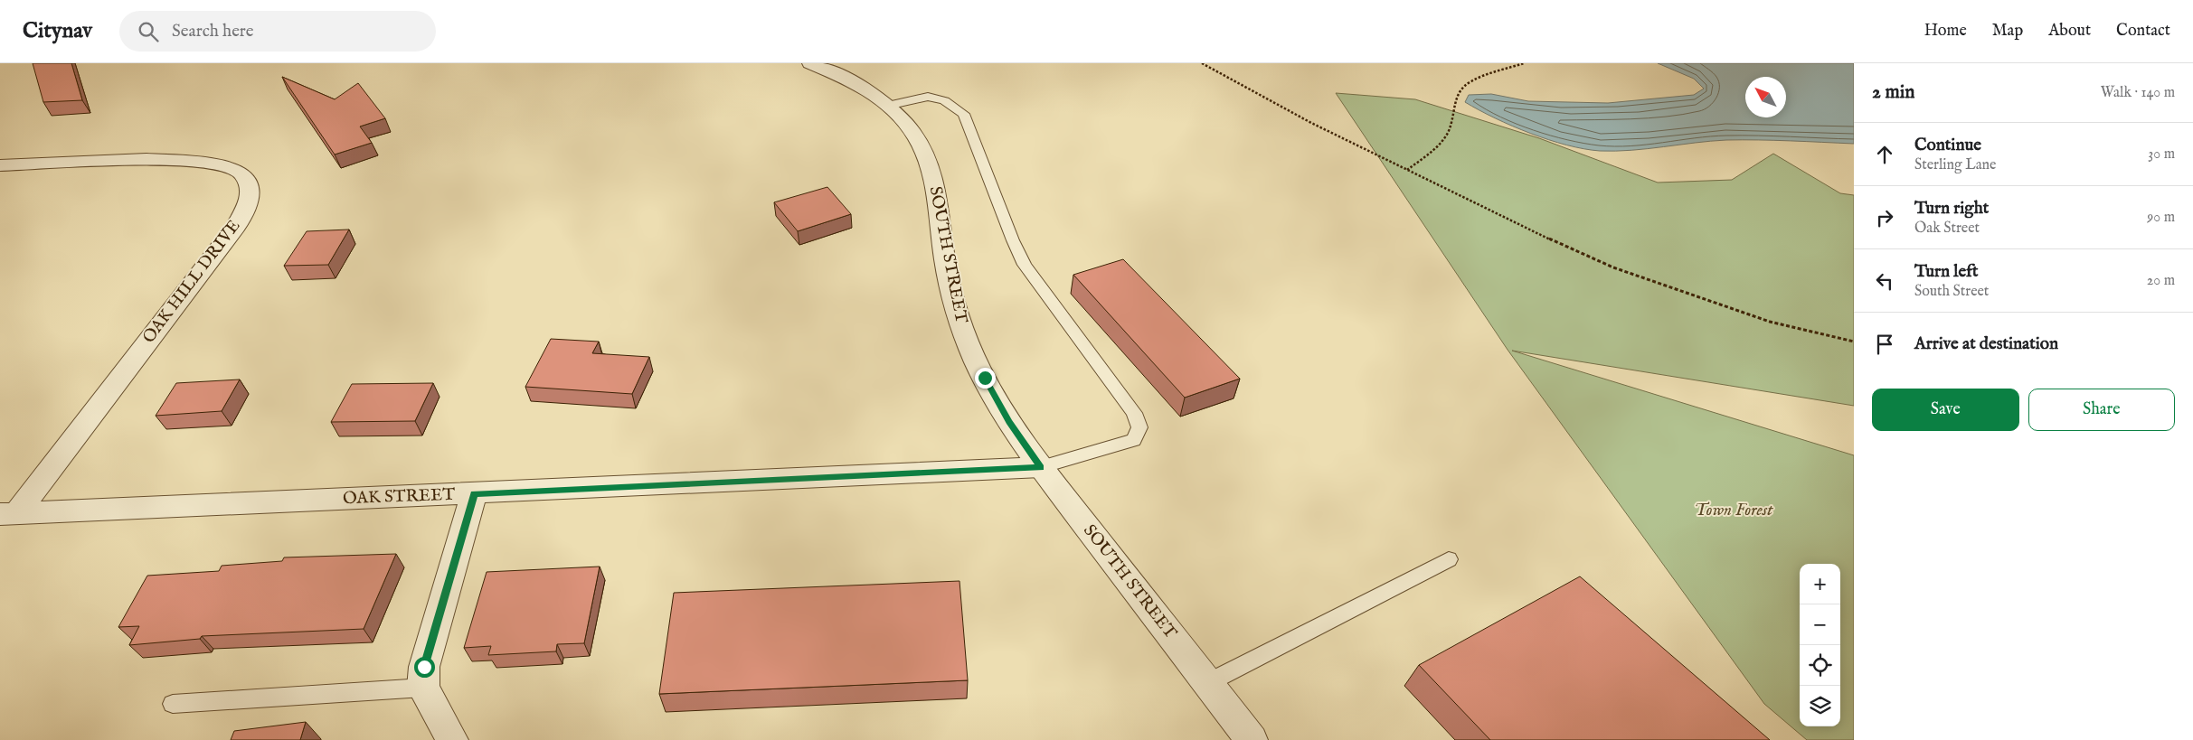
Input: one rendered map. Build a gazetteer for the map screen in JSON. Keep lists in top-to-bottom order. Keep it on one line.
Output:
{"streets":{"street":["SOUTH STREET","OAK HILL DRIVE","OAK STREET"]},"crossings":[["SOUTH STREET","OAK STREET"],["OAK HILL DRIVE","OAK STREET"]],"parks":["Town Forest"],"north":"top left","page":{"header":"Citynav","search":"Search here","nav":["Home","Map","About","Contact"],"heading":["2 min","Walk · 140 m"],"list":[["Continue","Sterling Lane","30 m"],["Turn right","Oak Street","90 m"],["Turn left","South Street","20 m"],"Arrive at destination"],"buttons":["Save","Share"],"map_buttons":["+","−"]}}
